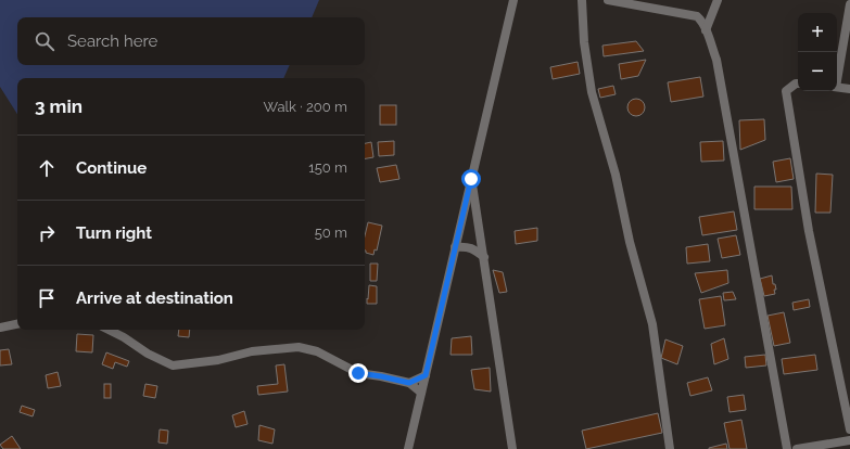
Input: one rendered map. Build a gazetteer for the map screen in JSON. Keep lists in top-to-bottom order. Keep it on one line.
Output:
{"page":{"map_buttons":["+","−"],"search":"Search here","heading":["3 min","Walk · 200 m"],"list":[["Continue","150 m"],["Turn right","50 m"],"Arrive at destination"]}}
